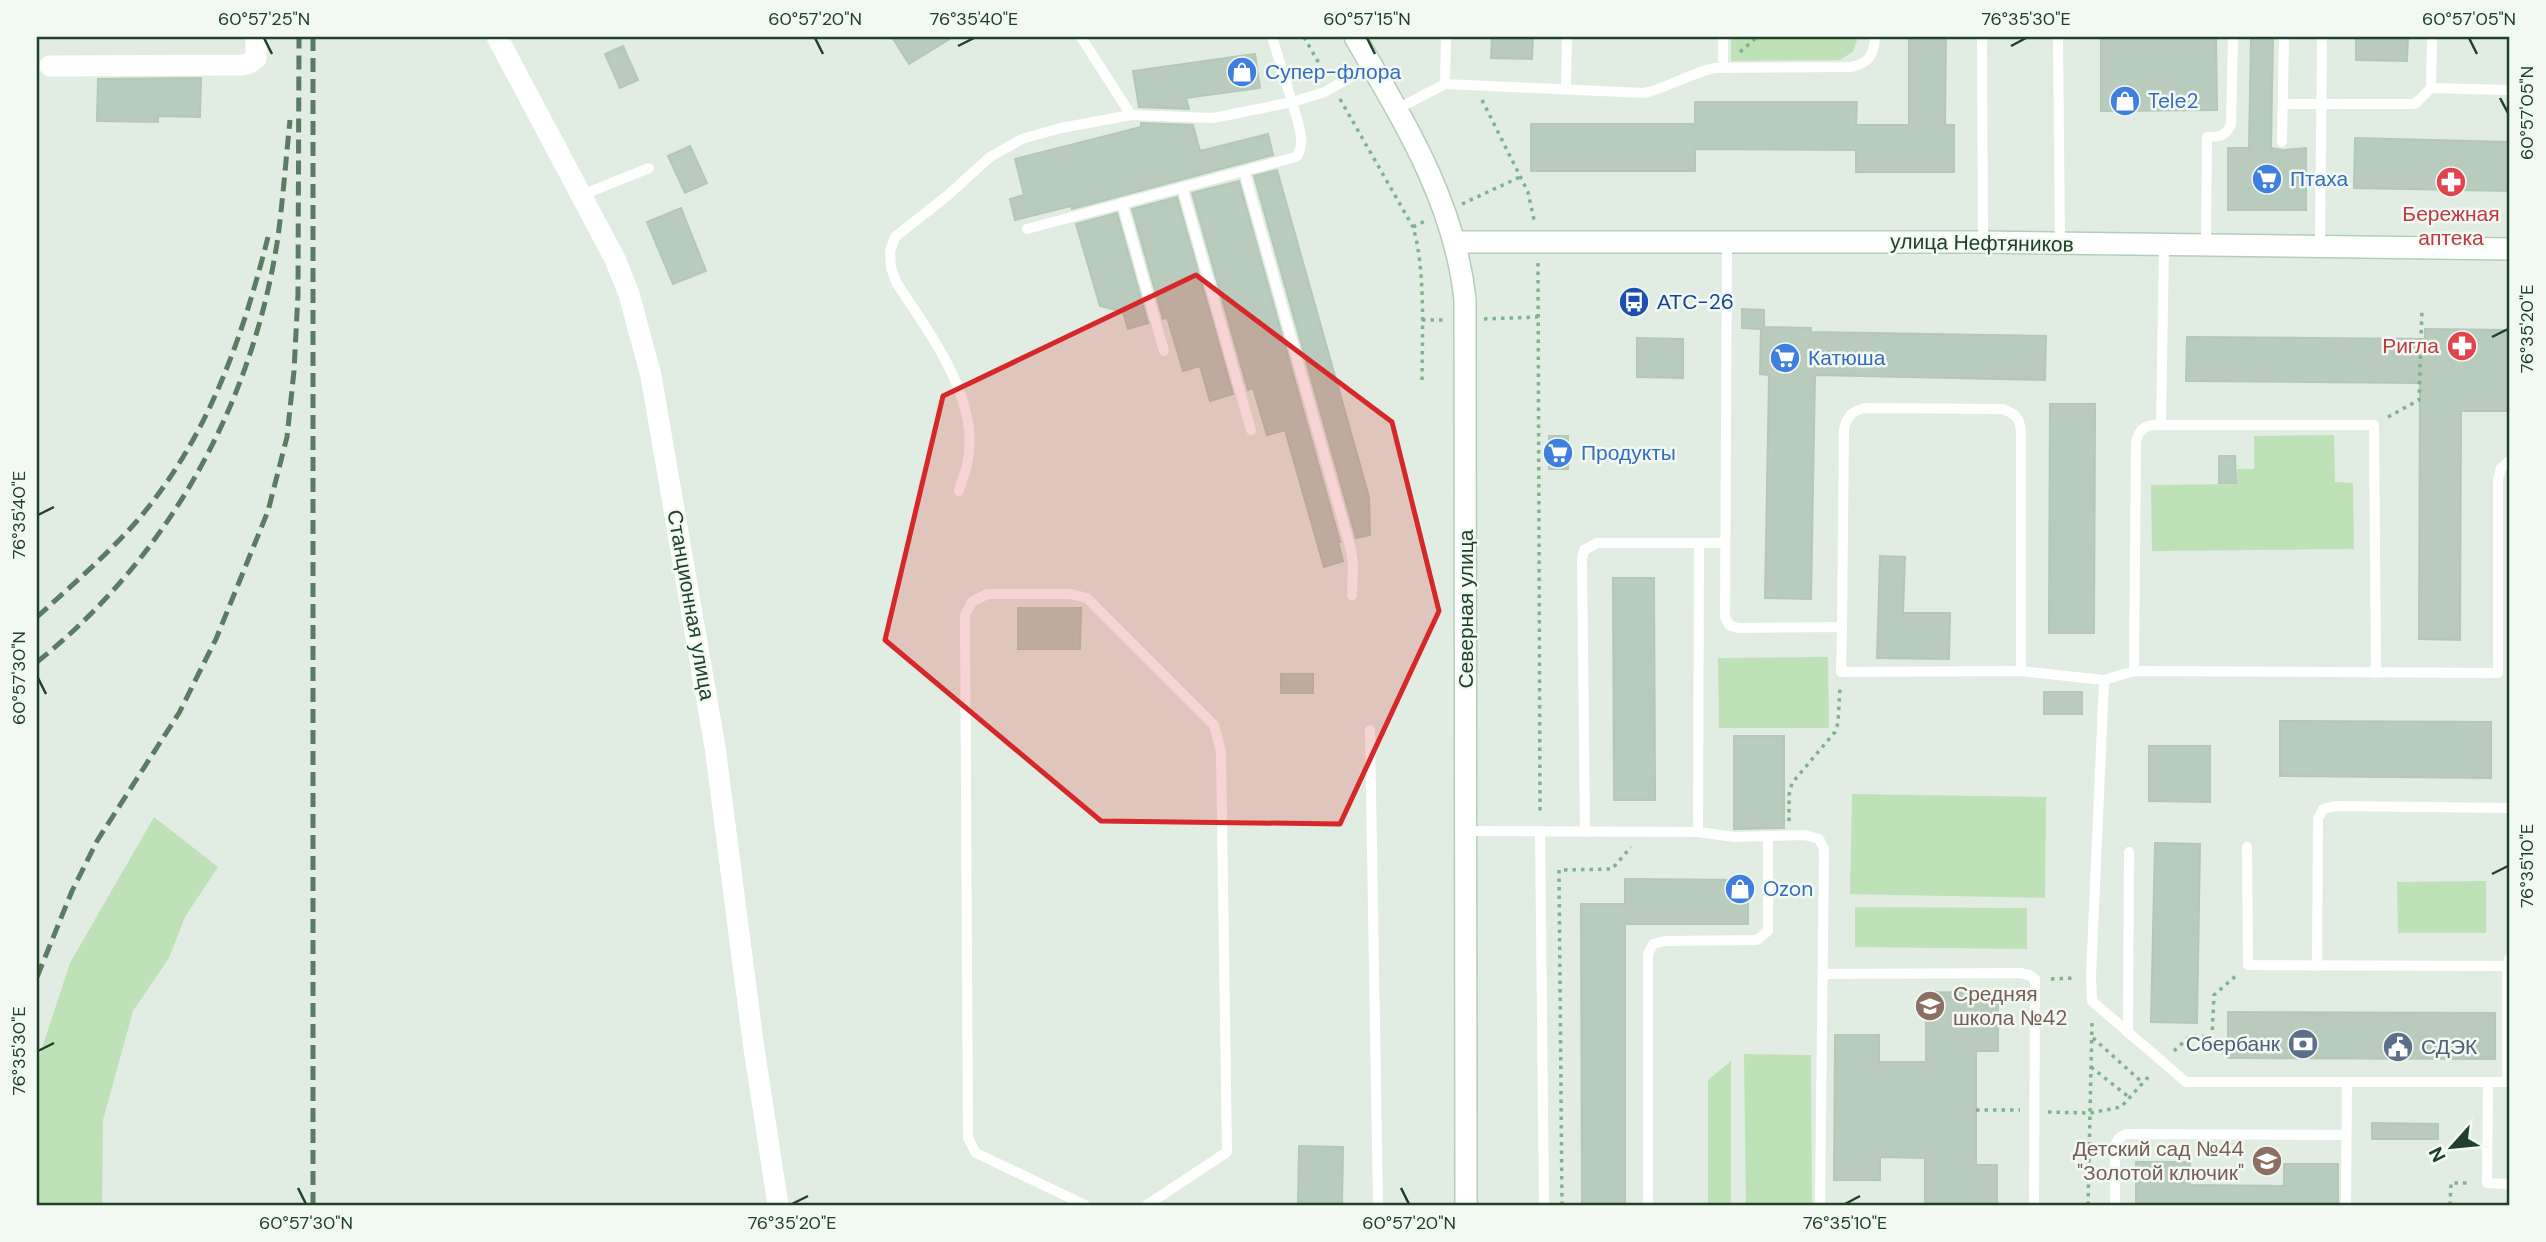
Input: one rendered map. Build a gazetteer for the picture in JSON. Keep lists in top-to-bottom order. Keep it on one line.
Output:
{"streets":{"main road":["улица Нефтяников","Станционная улица","Северная улица"]},"crossings":[["улица Нефтяников","Северная улица"]],"places":{"shop":["Супер-флора","Tele2","Ozon"],"supermarket":["Птаха","Катюша","Продукты"],"pharmacy":["Бережная аптека","Ригла"],"bus stop":["АТС-26"],"school or university":["Средняя школа №42","Детский сад №44 \"Золотой ключик\""],"bank":["Сбербанк"],"public building":["СДЭК"]},"north":"bottom left","coordinates":["60°57'25\"N","60°57'20\"N","76°35'40\"E","60°57'15\"N","76°35'30\"E","60°57'05\"N","76°35'20\"E","60°57'30\"N","76°35'10\"E"]}
